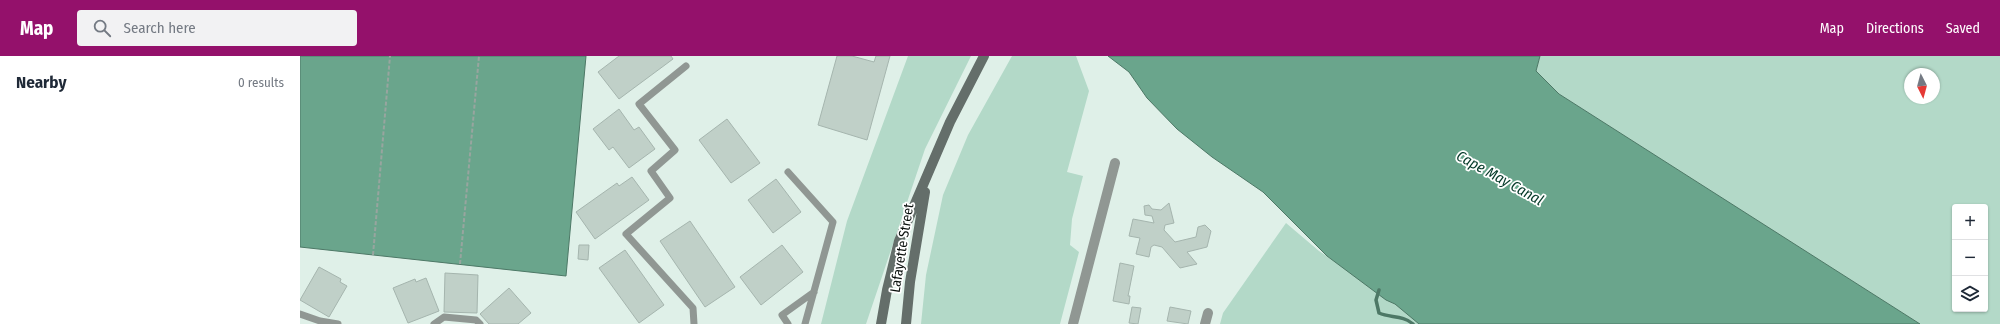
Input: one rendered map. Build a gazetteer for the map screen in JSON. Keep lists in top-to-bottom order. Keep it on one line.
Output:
{"streets":{"main road":["Lafayette Street"]},"water":["Cape May Canal"],"north":"bottom","page":{"header":"Map","search":"Search here","nav":["Map","Directions","Saved"],"heading":["Nearby","0 results"],"map_buttons":["+","−"]}}
